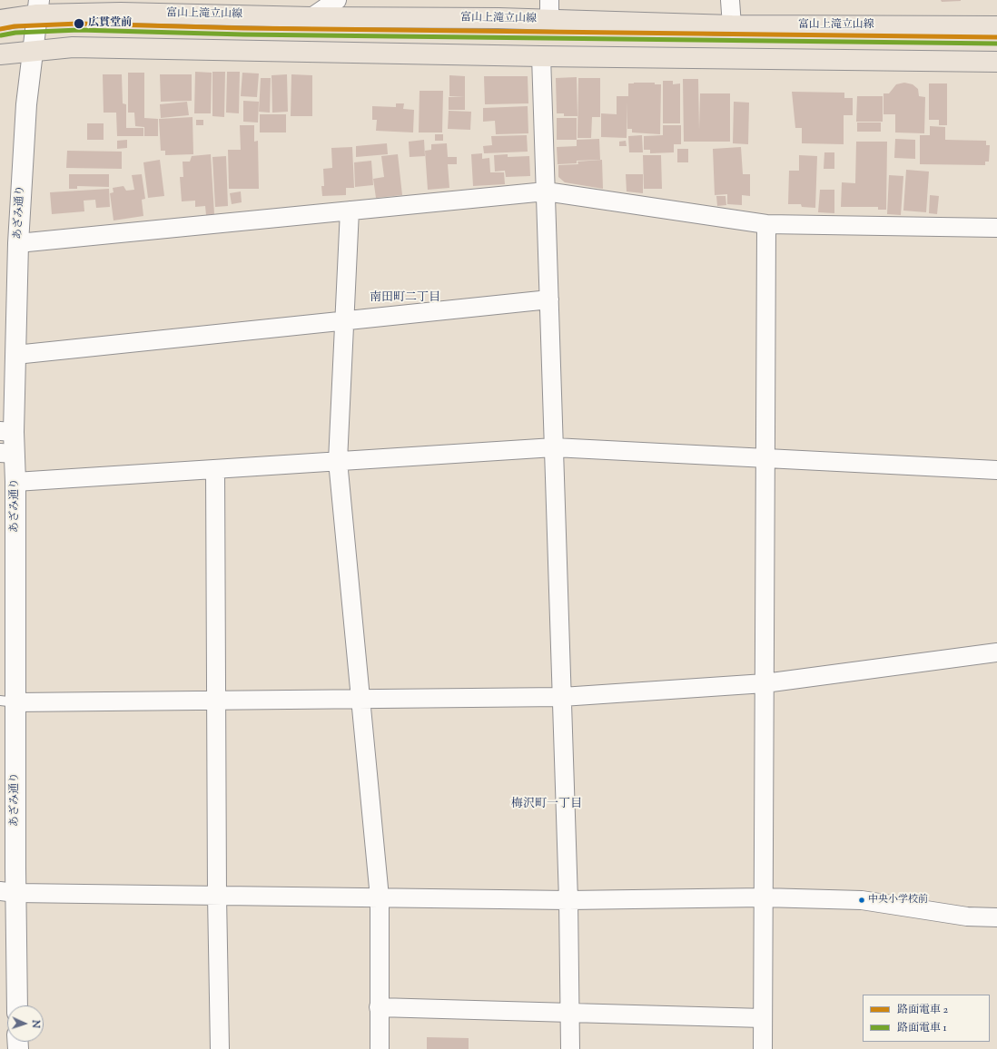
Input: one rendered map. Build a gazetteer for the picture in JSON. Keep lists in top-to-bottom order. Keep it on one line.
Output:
{"streets":{"main road":["富山上滝立山線"],"street":["あざみ通り"]},"crossings":[["富山上滝立山線","あざみ通り"]],"districts":["南田町二丁目","梅沢町一丁目"],"places":["広貫堂前","中央小学校前"],"lines":["tram line 2","tram line 1"],"legend":["路面電車 2","路面電車 1"],"north":"right"}
